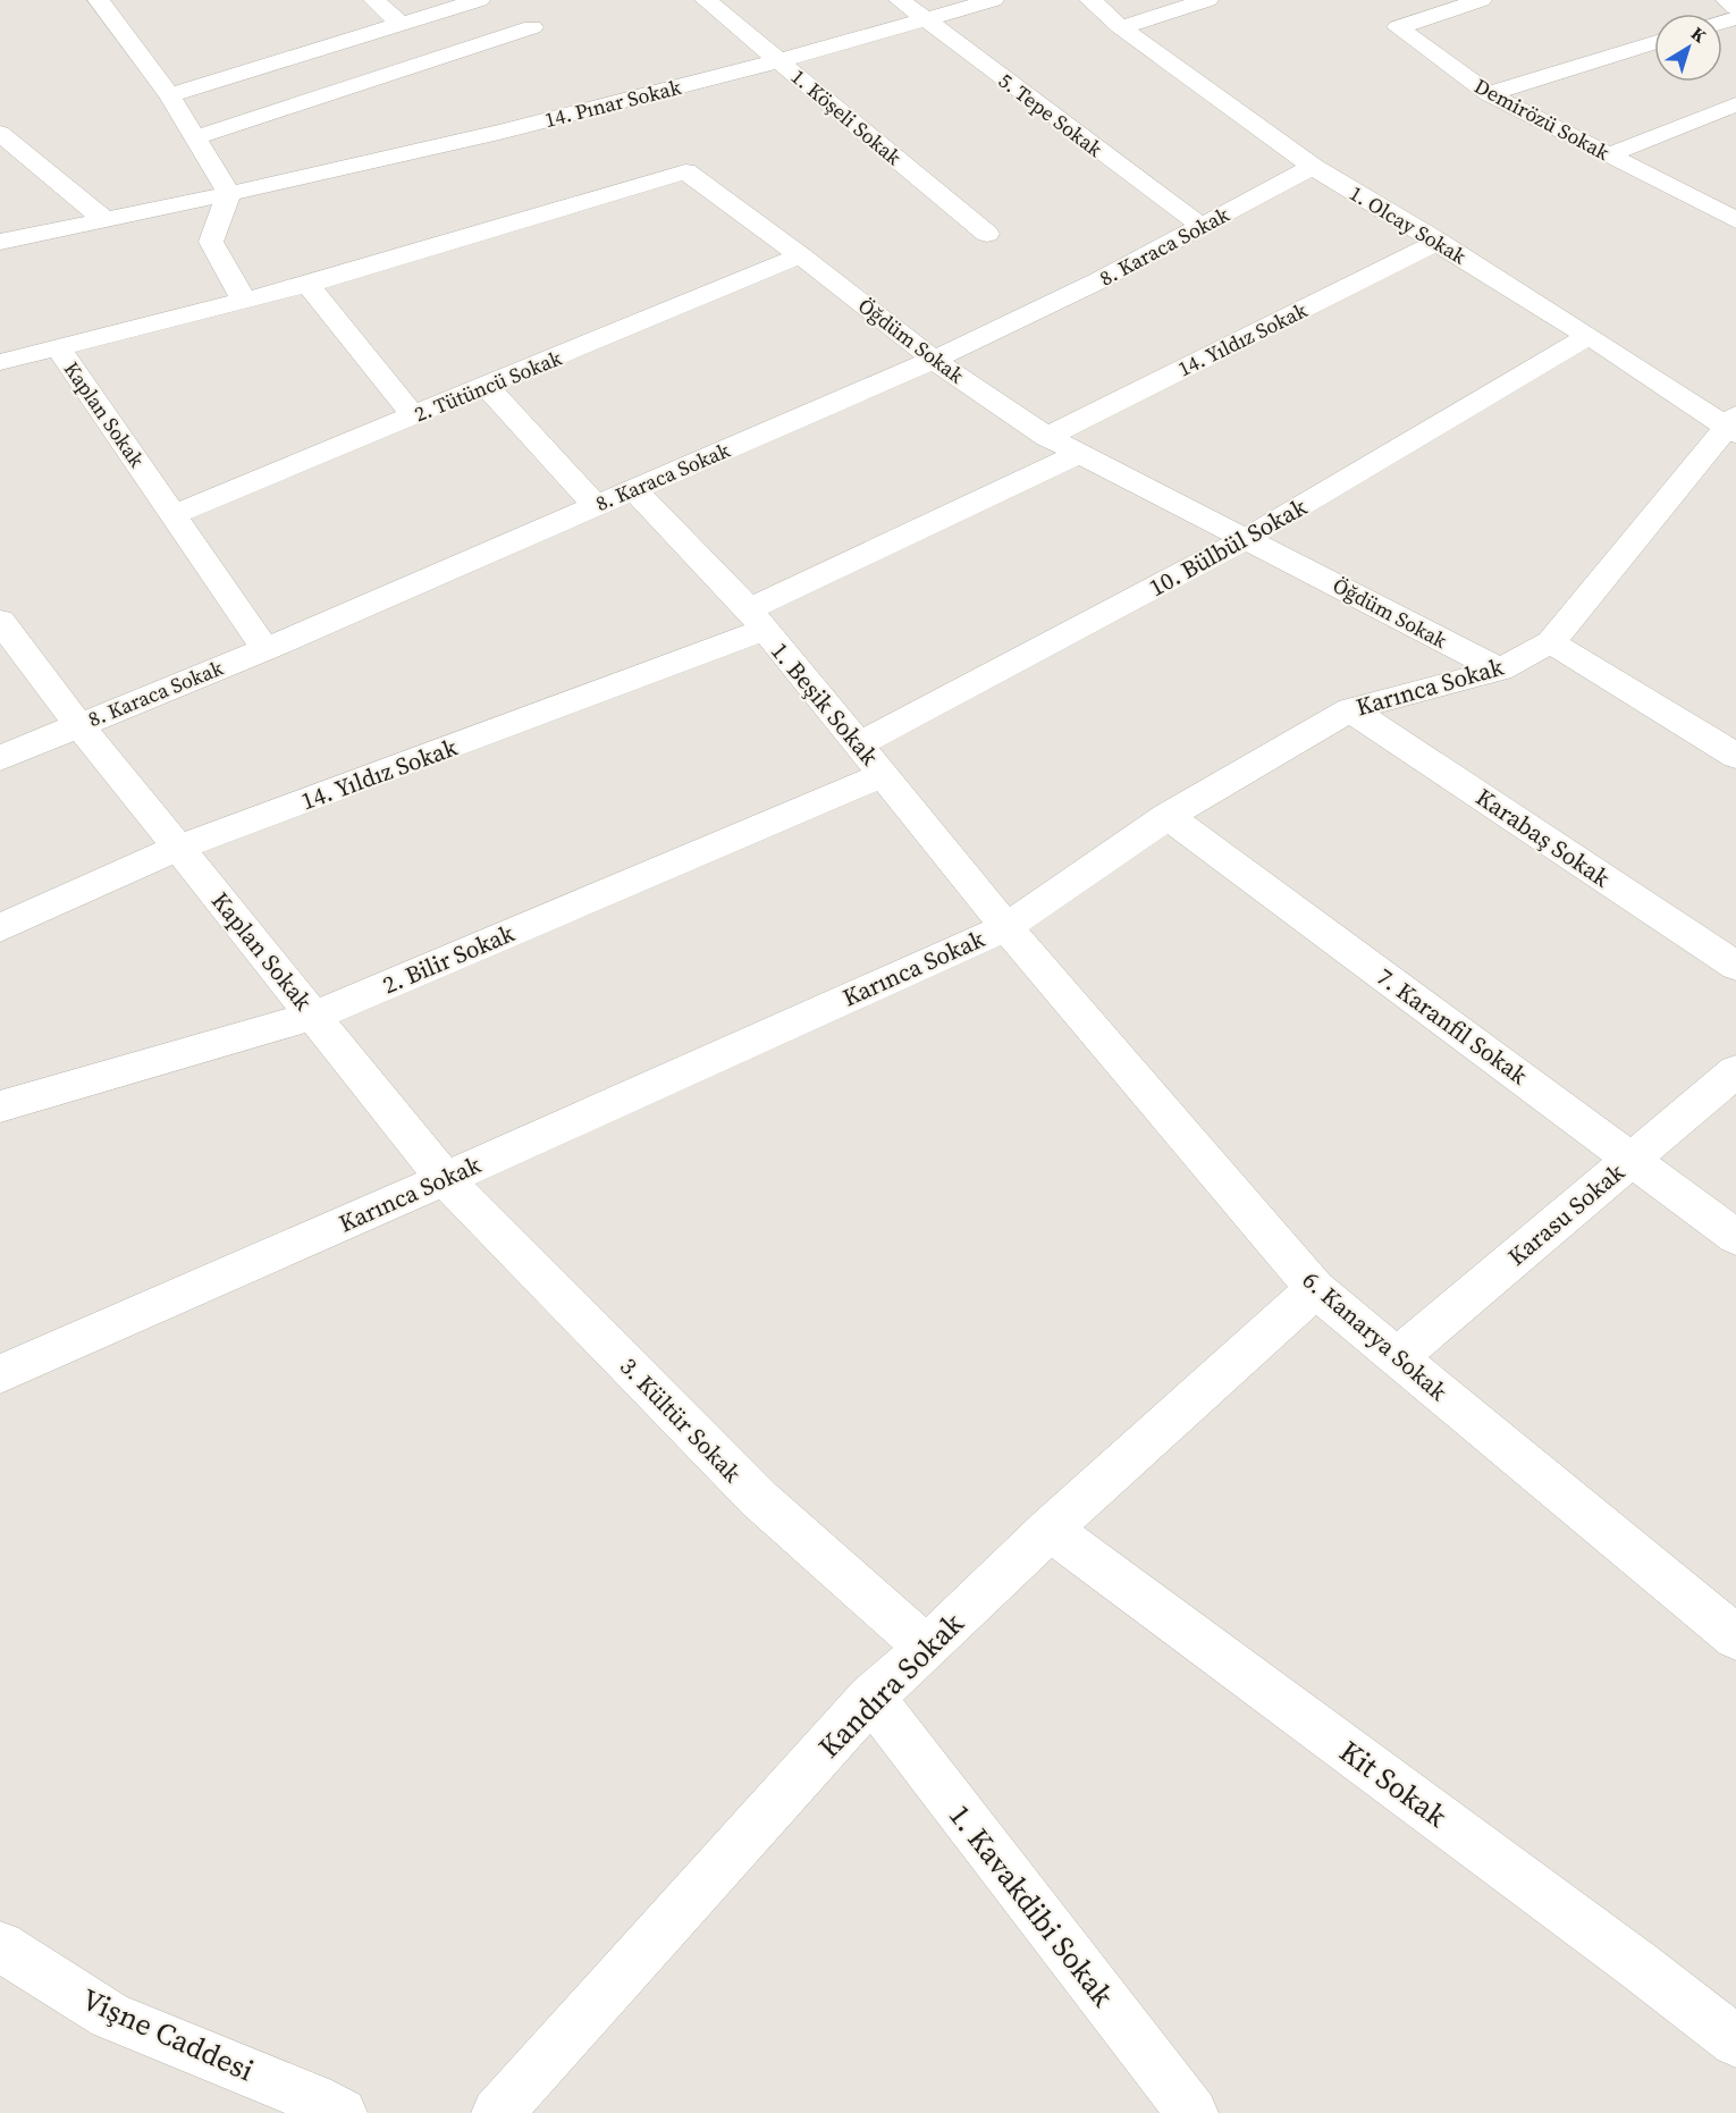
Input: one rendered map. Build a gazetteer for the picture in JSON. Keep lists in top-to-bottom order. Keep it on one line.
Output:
{"streets":{"street":["14. Pınar Sokak","5. Tepe Sokak","1. Köşeli Sokak","Demirözü Sokak","1. Olcay Sokak","8. Karaca Sokak","14. Yıldız Sokak","Öğdüm Sokak","2. Tütüncü Sokak","Kaplan Sokak","10. Bülbül Sokak","Karınca Sokak","1. Beşik Sokak","Karabaş Sokak","2. Bilir Sokak","7. Karanfil Sokak","Karasu Sokak","6. Kanarya Sokak","3. Kültür Sokak","Kandıra Sokak","Kit Sokak","1. Kavakdibi Sokak","Vişne Caddesi"]},"crossings":[["14. Pınar Sokak","5. Tepe Sokak"],["14. Pınar Sokak","1. Köşeli Sokak"],["5. Tepe Sokak","8. Karaca Sokak"],["1. Olcay Sokak","8. Karaca Sokak"],["1. Olcay Sokak","14. Yıldız Sokak"],["1. Olcay Sokak","10. Bülbül Sokak"],["1. Olcay Sokak","Karınca Sokak"],["8. Karaca Sokak","Öğdüm Sokak"],["8. Karaca Sokak","Kaplan Sokak"],["8. Karaca Sokak","1. Beşik Sokak"],["14. Yıldız Sokak","Öğdüm Sokak"],["14. Yıldız Sokak","Kaplan Sokak"],["14. Yıldız Sokak","1. Beşik Sokak"],["Öğdüm Sokak","2. Tütüncü Sokak"],["Öğdüm Sokak","Kaplan Sokak"],["Öğdüm Sokak","10. Bülbül Sokak"],["Öğdüm Sokak","Karınca Sokak"],["2. Tütüncü Sokak","Kaplan Sokak"],["Kaplan Sokak","Karınca Sokak"],["Kaplan Sokak","2. Bilir Sokak"],["Kaplan Sokak","3. Kültür Sokak"],["10. Bülbül Sokak","1. Beşik Sokak"],["Karınca Sokak","1. Beşik Sokak"],["Karınca Sokak","Karabaş Sokak"],["Karınca Sokak","7. Karanfil Sokak"],["Karınca Sokak","6. Kanarya Sokak"],["Karınca Sokak","3. Kültür Sokak"],["1. Beşik Sokak","2. Bilir Sokak"],["1. Beşik Sokak","6. Kanarya Sokak"],["7. Karanfil Sokak","Karasu Sokak"],["Karasu Sokak","6. Kanarya Sokak"],["6. Kanarya Sokak","Kandıra Sokak"],["3. Kültür Sokak","Kandıra Sokak"],["Kandıra Sokak","Kit Sokak"],["Kandıra Sokak","1. Kavakdibi Sokak"]],"north":"top right"}
